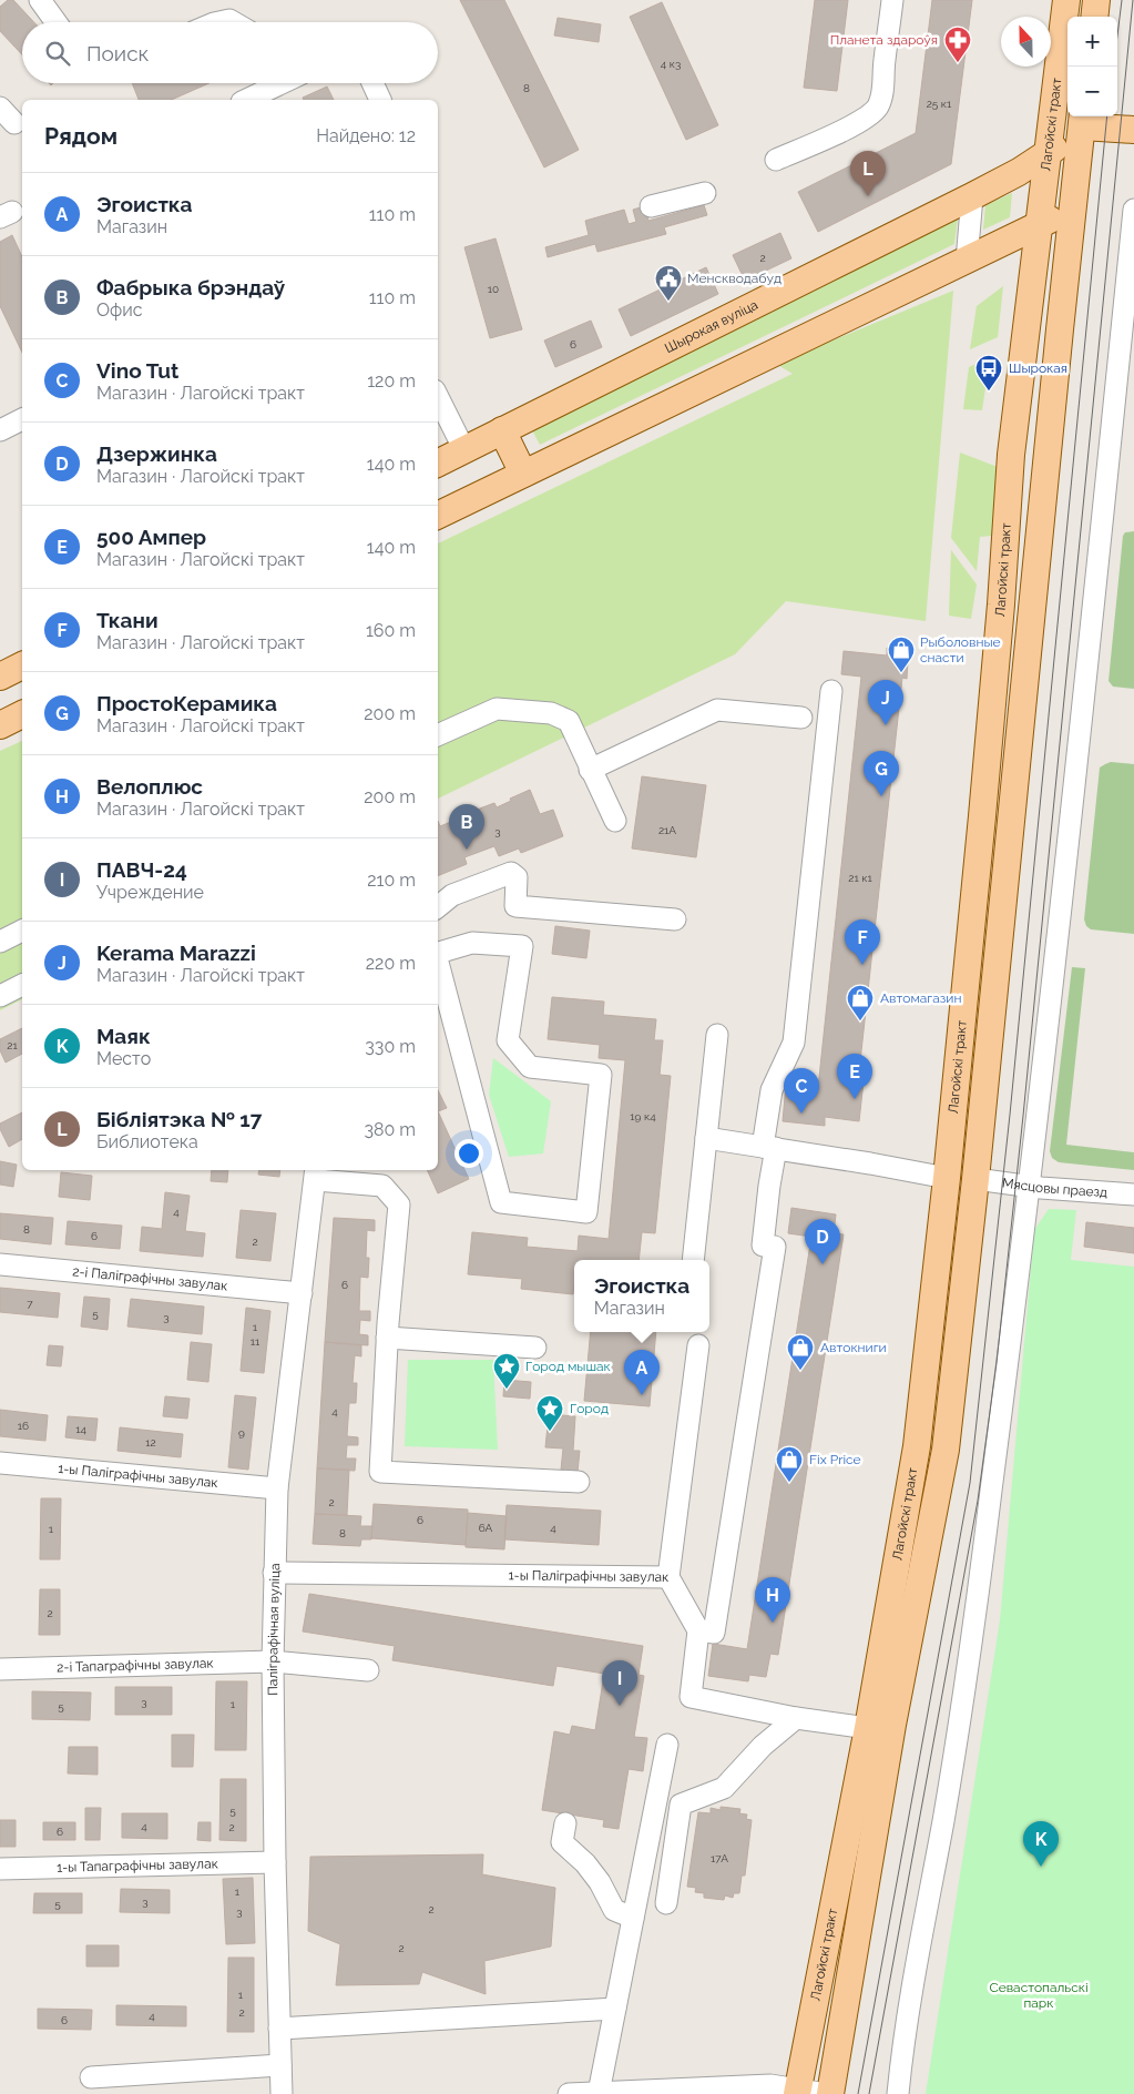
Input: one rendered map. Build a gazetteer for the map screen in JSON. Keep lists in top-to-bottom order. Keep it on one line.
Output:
{"streets":{"main road":["Лагойскі тракт","Шырокая вуліца"],"street":["Мясцовы праезд","2-і Паліграфічны завулак","1-ы Паліграфічны завулак","Паліграфічная вуліца","2-і Тапаграфічны завулак","1-ы Тапаграфічны завулак"]},"crossings":[["Лагойскі тракт","Шырокая вуліца"],["Лагойскі тракт","Мясцовы праезд"],["2-і Паліграфічны завулак","Паліграфічная вуліца"],["1-ы Паліграфічны завулак","Паліграфічная вуліца"],["Паліграфічная вуліца","2-і Тапаграфічны завулак"],["Паліграфічная вуліца","1-ы Тапаграфічны завулак"]],"parks":["Севастопальскі парк"],"places":{"pharmacy":["Планета здароўя"],"public building":["Менскводабуд"],"bus stop":["Шырокая"],"shop":["Рыболовные снасти","Автомагазин","Автокниги","Fix Price"],"place":["Город мышак","Город"]},"house_numbers":["4 к3","8","25 к1","2","10","6","21А","3","21 к1","21","19 к4","4","8","6","2","6","7","5","3","1","11","4","16","14","9","12","2","6","6А","4","1","8","2","3","1","5","5","4","2","6","17А","1","3","5","2","3","2","1","2","4","6"],"north":"top","page":{"map_buttons":["+","−"],"search":"Поиск","heading":["Рядом","Найдено: 12"],"pins":["L","J","G","B","F","E","C","D","A","H","I","K"],"list":[{"mark":"A","name":"Эгоистка","note":"Магазин","value":"110 m"},{"mark":"B","name":"Фабрыка брэндаў","note":"Офис","value":"110 m"},{"mark":"C","name":"Vino Tut","note":"Магазин · Лагойскі тракт","value":"120 m"},{"mark":"D","name":"Дзержинка","note":"Магазин · Лагойскі тракт","value":"140 m"},{"mark":"E","name":"500 Ампер","note":"Магазин · Лагойскі тракт","value":"140 m"},{"mark":"F","name":"Ткани","note":"Магазин · Лагойскі тракт","value":"160 m"},{"mark":"G","name":"ПростоКерамика","note":"Магазин · Лагойскі тракт","value":"200 m"},{"mark":"H","name":"Велоплюс","note":"Магазин · Лагойскі тракт","value":"200 m"},{"mark":"I","name":"ПАВЧ-24","note":"Учреждение","value":"210 m"},{"mark":"J","name":"Kerama Marazzi","note":"Магазин · Лагойскі тракт","value":"220 m"},{"mark":"K","name":"Маяк","note":"Место","value":"330 m"},{"mark":"L","name":"Бібліятэка № 17","note":"Библиотека","value":"380 m"}],"popup":["Эгоистка","Магазин"]}}
